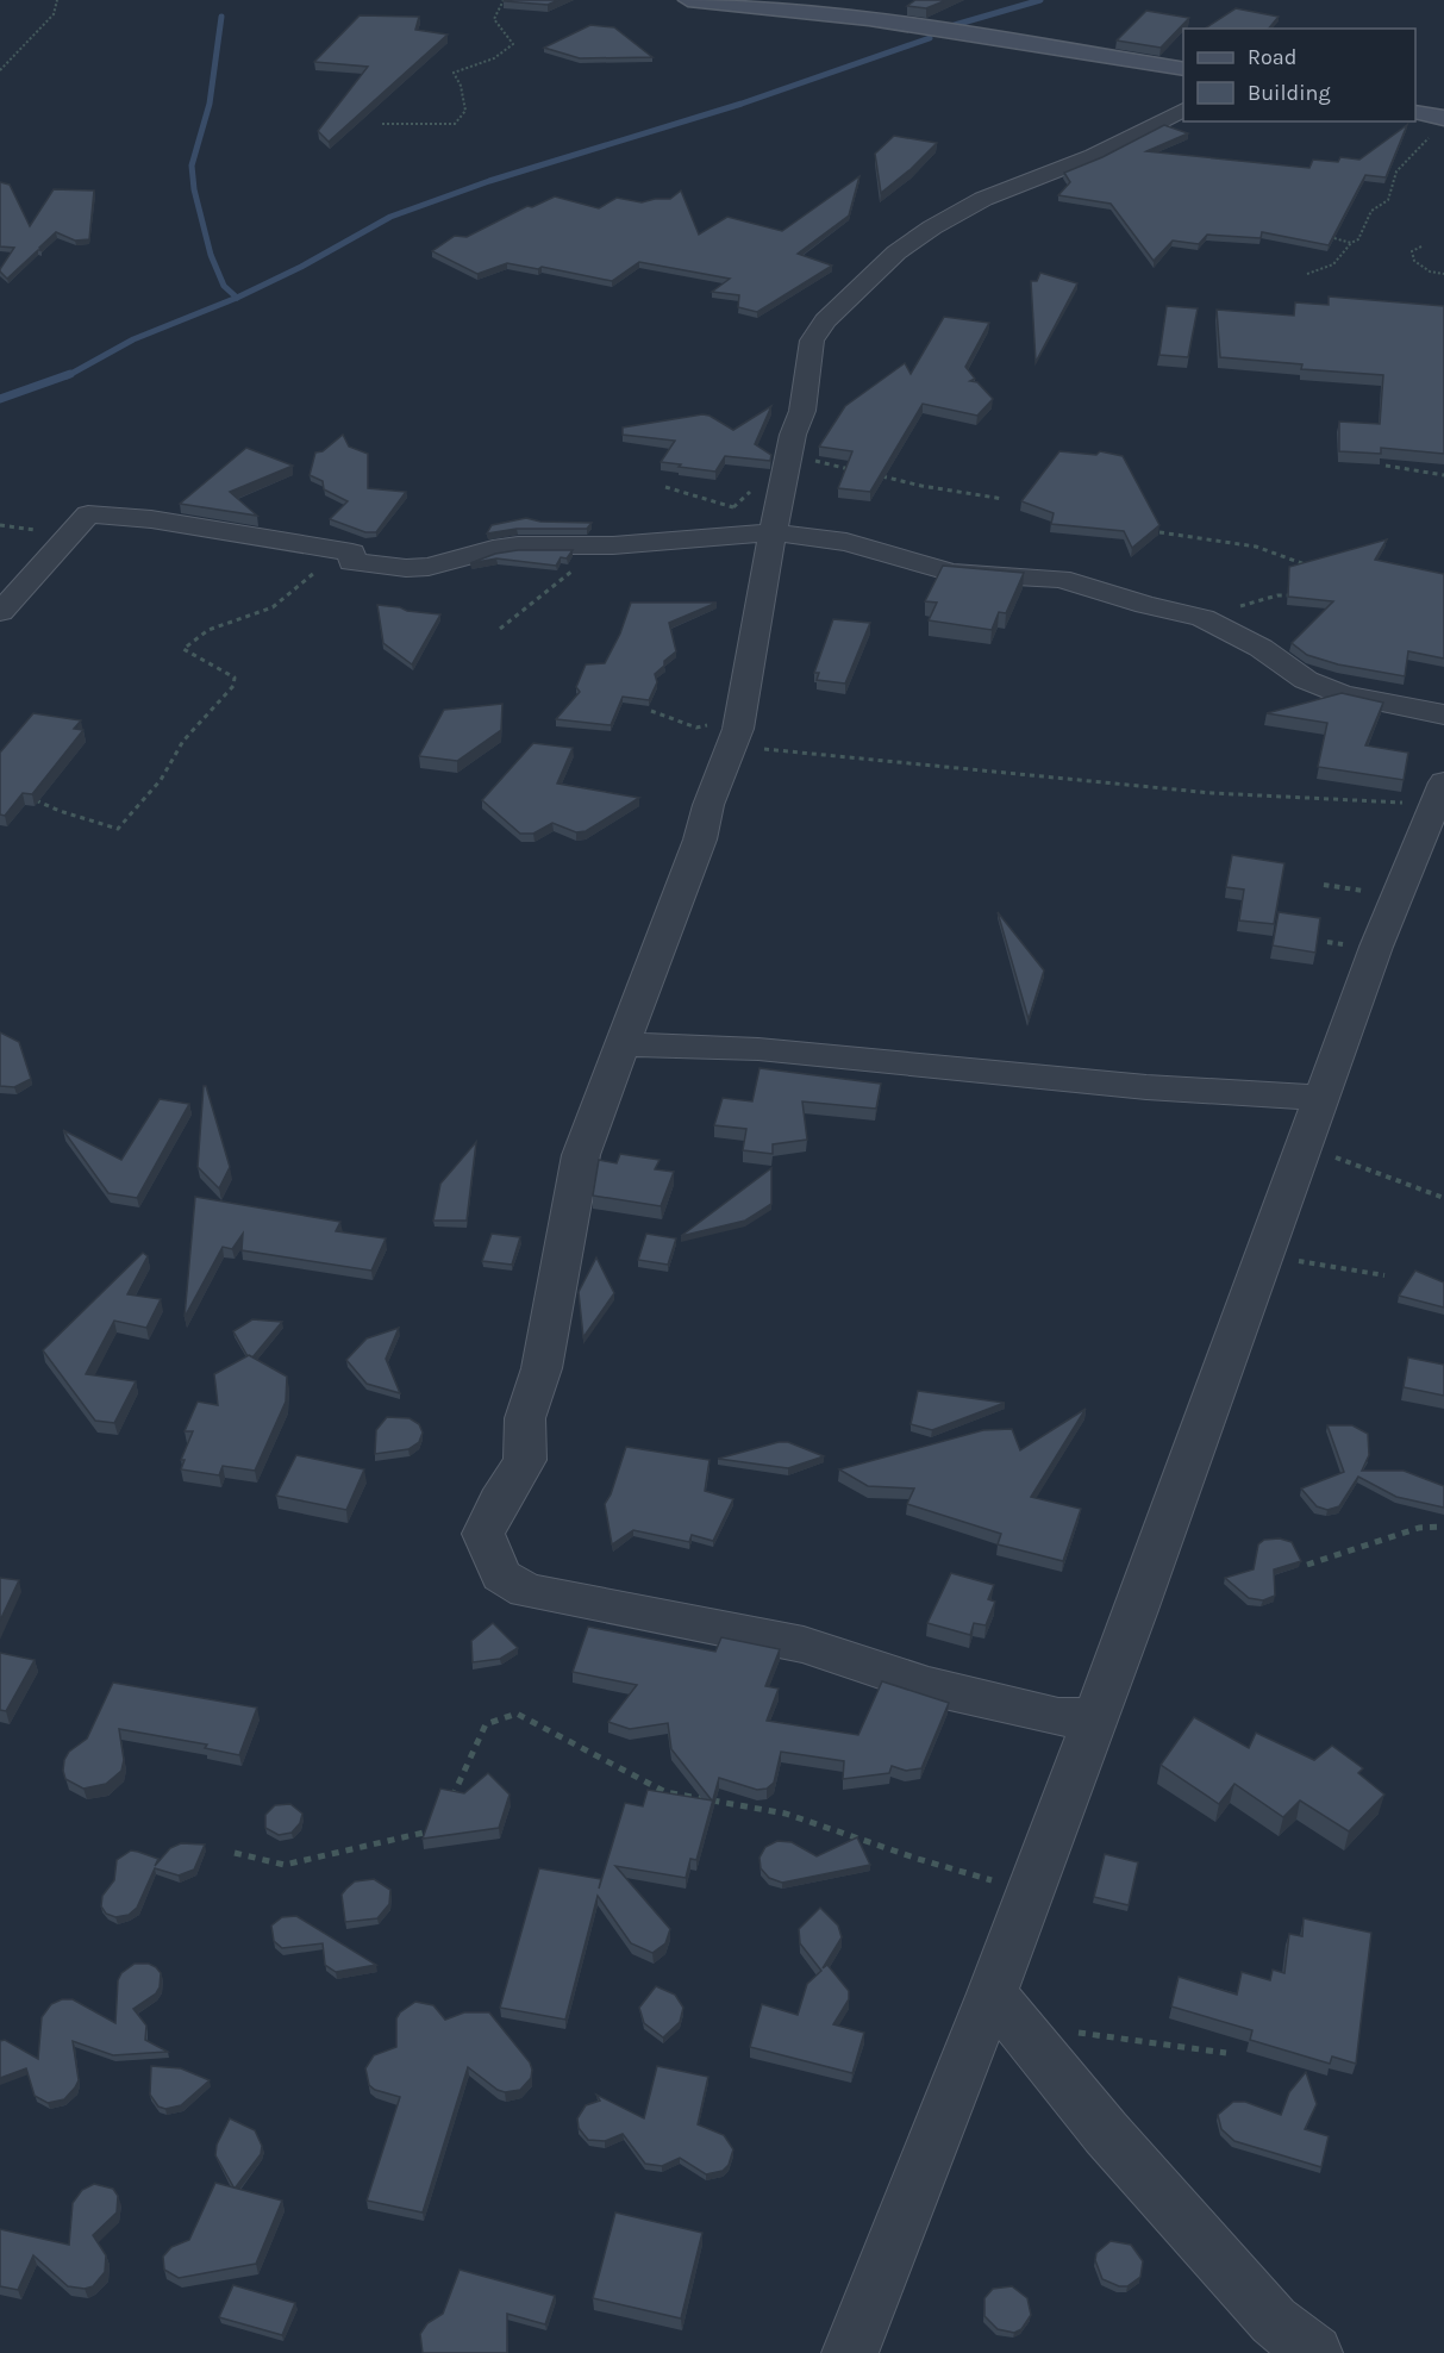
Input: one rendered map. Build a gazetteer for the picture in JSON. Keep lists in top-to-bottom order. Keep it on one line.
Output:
{"legend":["Road","Building"]}
